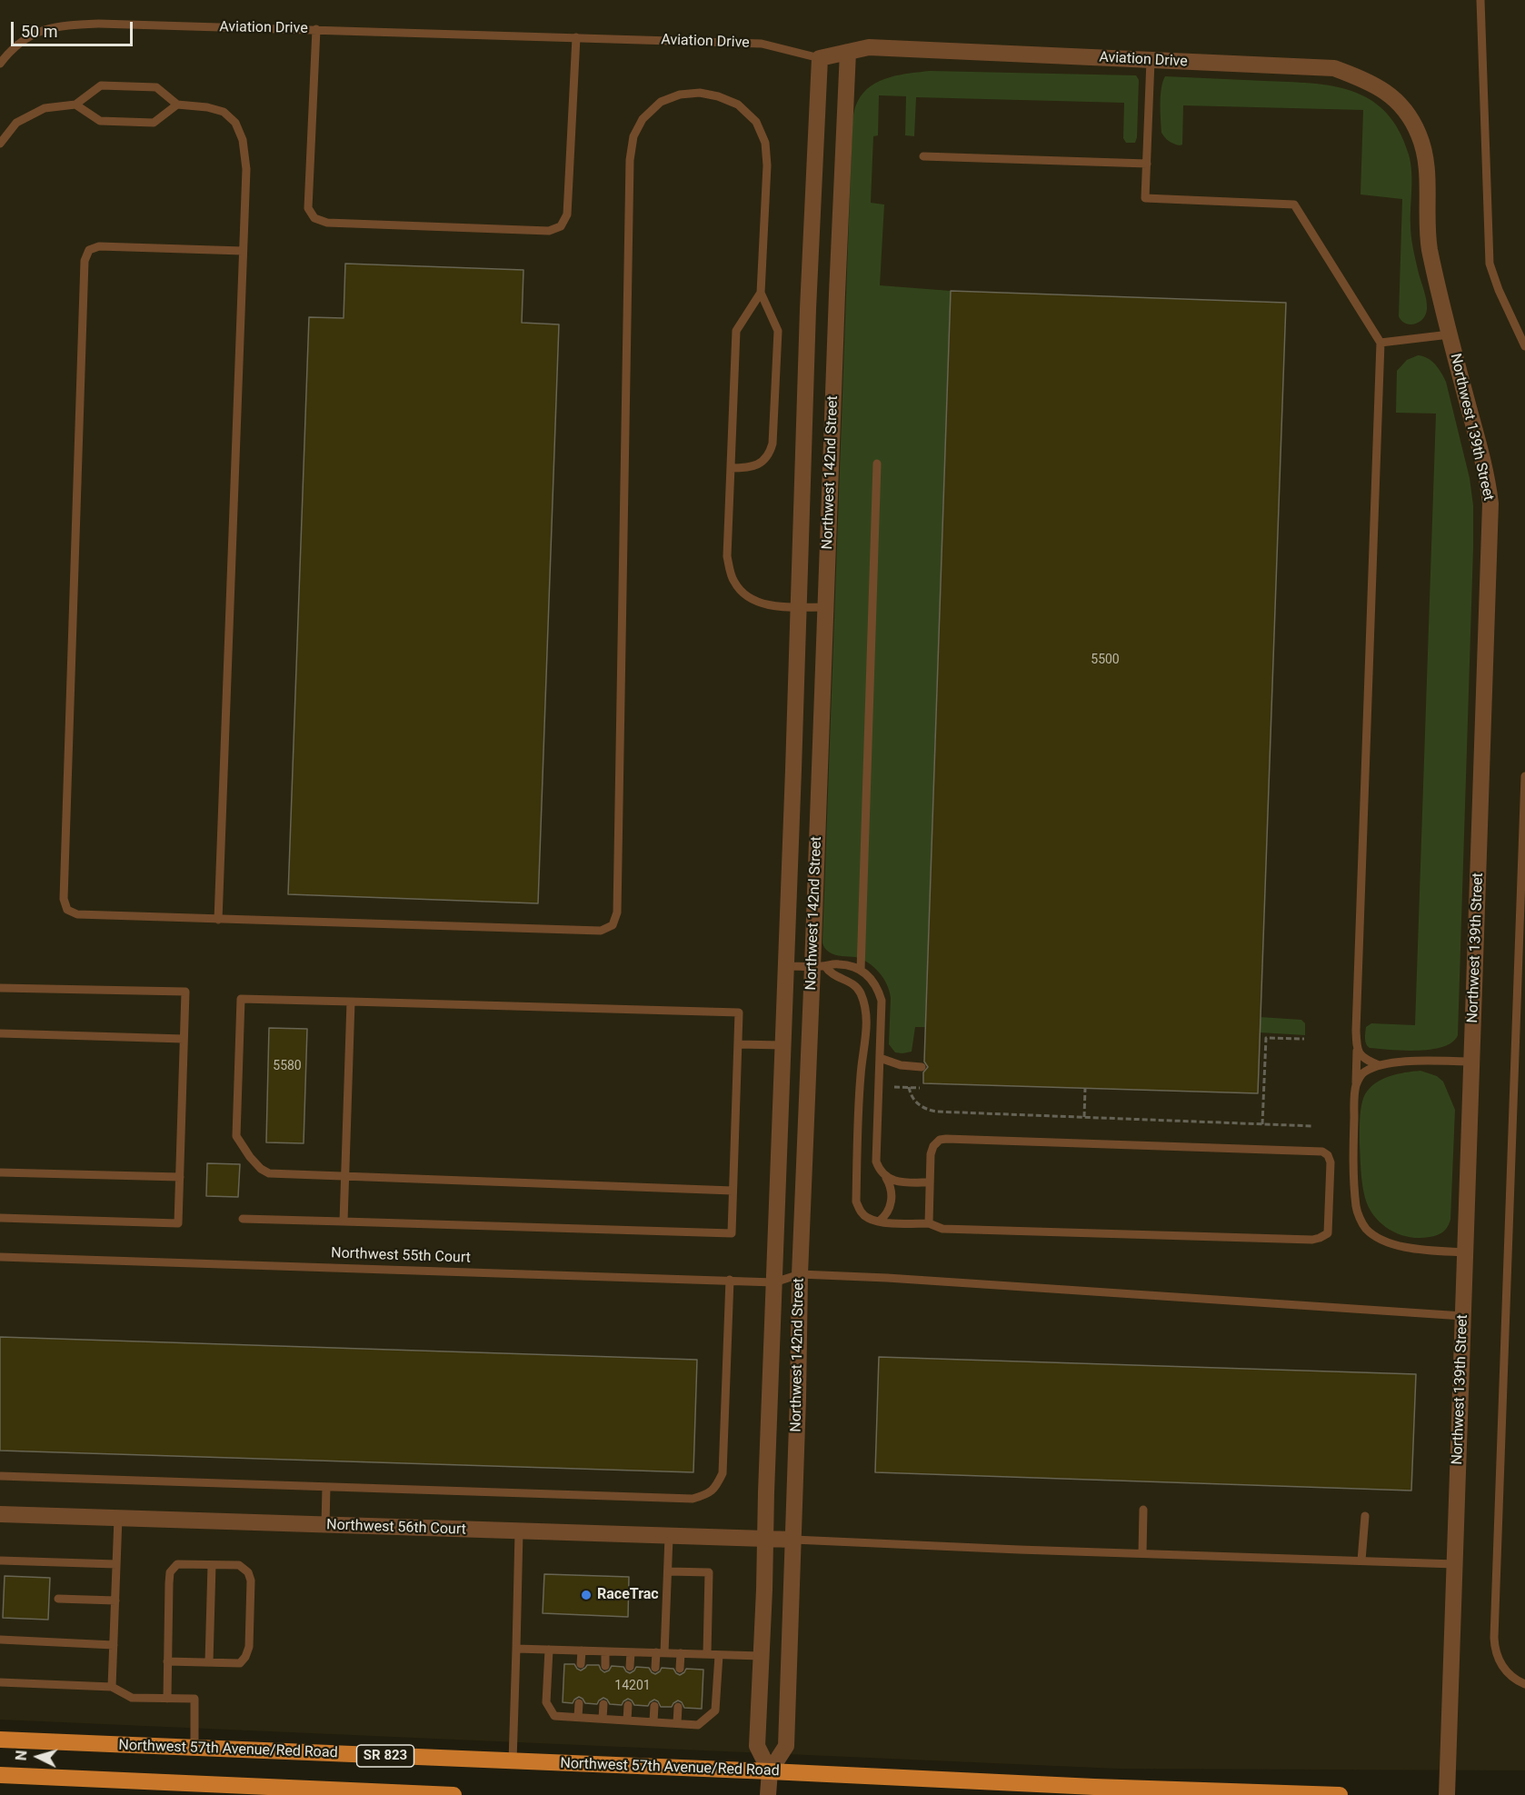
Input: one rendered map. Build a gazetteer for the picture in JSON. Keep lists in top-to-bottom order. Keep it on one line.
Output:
{"streets":{"main road":["Northwest 57th Avenue/Red Road","SR 823"],"street":["Aviation Drive","Northwest 139th Street","Northwest 142nd Street","Northwest 56th Court"],"lane":["Northwest 55th Court"]},"crossings":[["Aviation Drive","Northwest 139th Street"],["Aviation Drive","Northwest 142nd Street"],["Northwest 142nd Street","Northwest 55th Court"],["Northwest 142nd Street","Northwest 56th Court"],["Northwest 142nd Street","Northwest 57th Avenue/Red Road"]],"places":["RaceTrac"],"house_numbers":["5500","5580","14201"],"scale_bar":"50 m","north":"left"}
